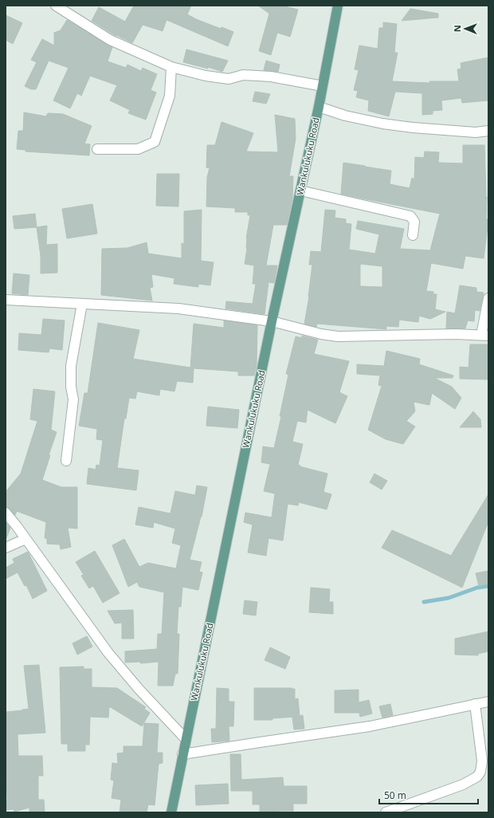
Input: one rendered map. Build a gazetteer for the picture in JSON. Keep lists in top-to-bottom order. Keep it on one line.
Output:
{"streets":{"main road":["Wankulukuku Road"]},"scale_bar":"50 m","north":"left"}
